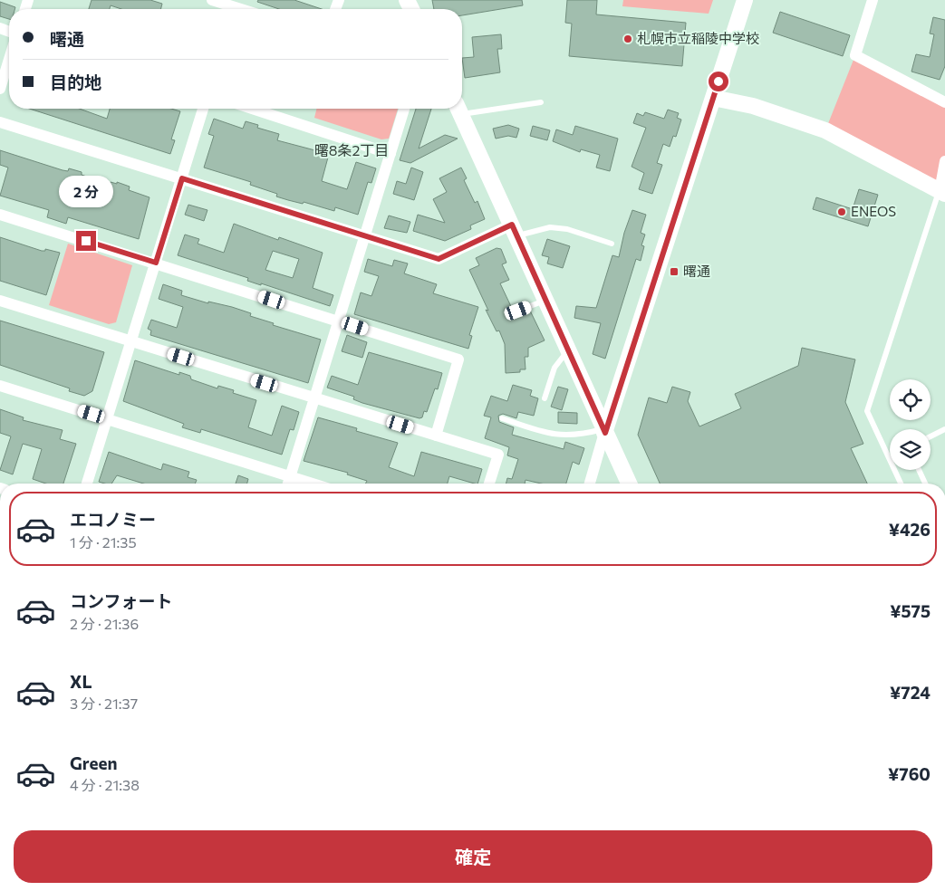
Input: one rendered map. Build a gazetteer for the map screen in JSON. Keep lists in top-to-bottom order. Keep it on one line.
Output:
{"districts":["曙8条2丁目"],"places":{"other":["札幌市立稲陵中学校","ENEOS"],"transit":["曙通"]},"page":{"banner":["曙通","目的地"],"bubble":"2 分","list":[{"name":"エコノミー","note":"1 分 · 21:35","value":"¥426"},{"name":"コンフォート","note":"2 分 · 21:36","value":"¥575"},{"name":"XL","note":"3 分 · 21:37","value":"¥724"},{"name":"Green","note":"4 分 · 21:38","value":"¥760"}],"buttons":"確定"}}
